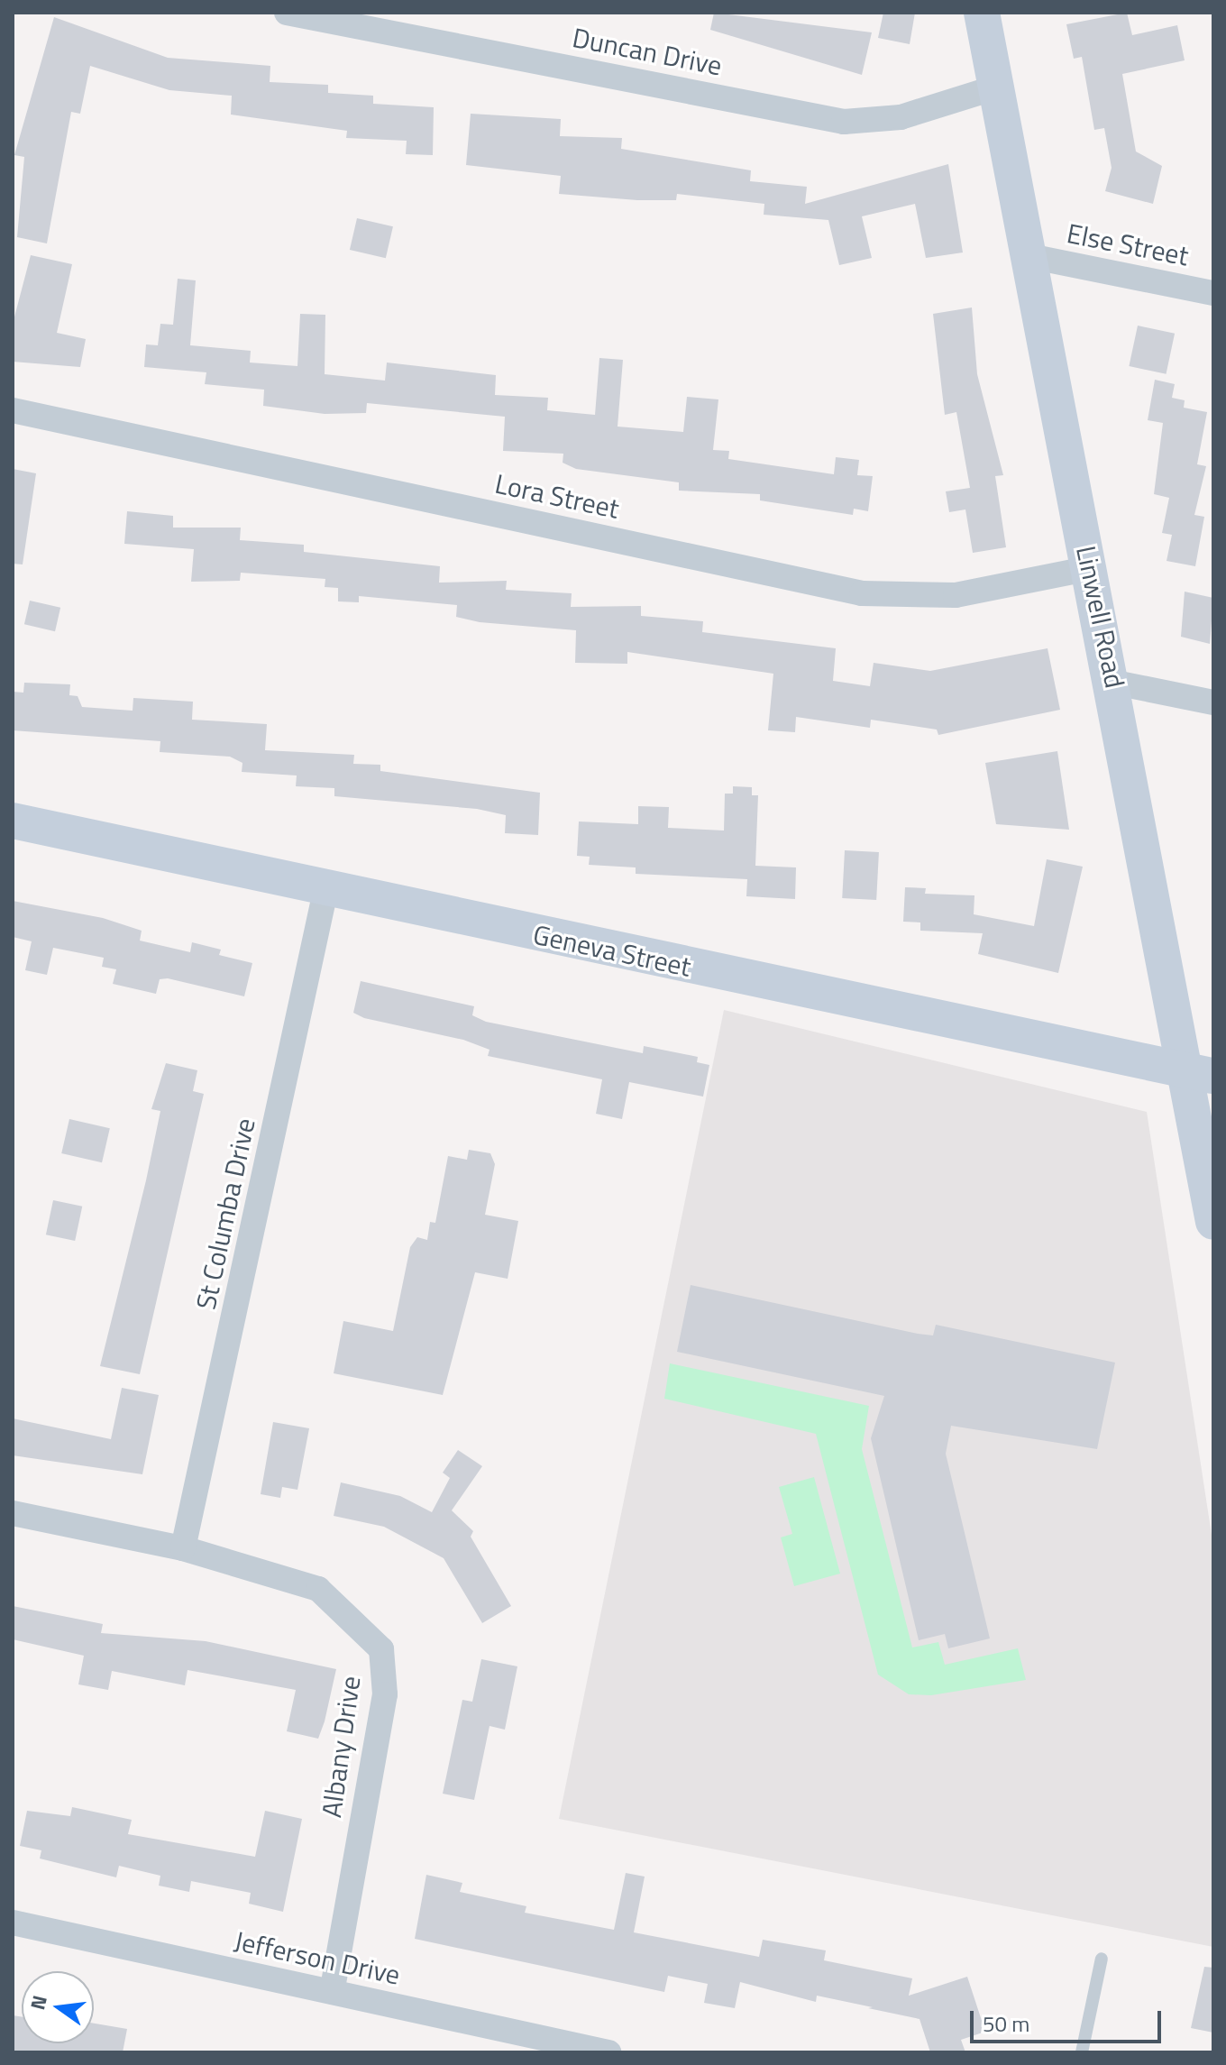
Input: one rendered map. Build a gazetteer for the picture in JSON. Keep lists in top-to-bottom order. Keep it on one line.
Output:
{"streets":{"main road":["Linwell Road","Geneva Street"],"street":["Duncan Drive","Else Street","Lora Street","St Columba Drive","Albany Drive","Jefferson Drive"]},"crossings":[["Duncan Drive","Linwell Road"],["Else Street","Linwell Road"],["Lora Street","Linwell Road"],["Linwell Road","Geneva Street"],["Geneva Street","St Columba Drive"],["St Columba Drive","Albany Drive"],["Albany Drive","Jefferson Drive"]],"scale_bar":"50 m","north":"left"}
